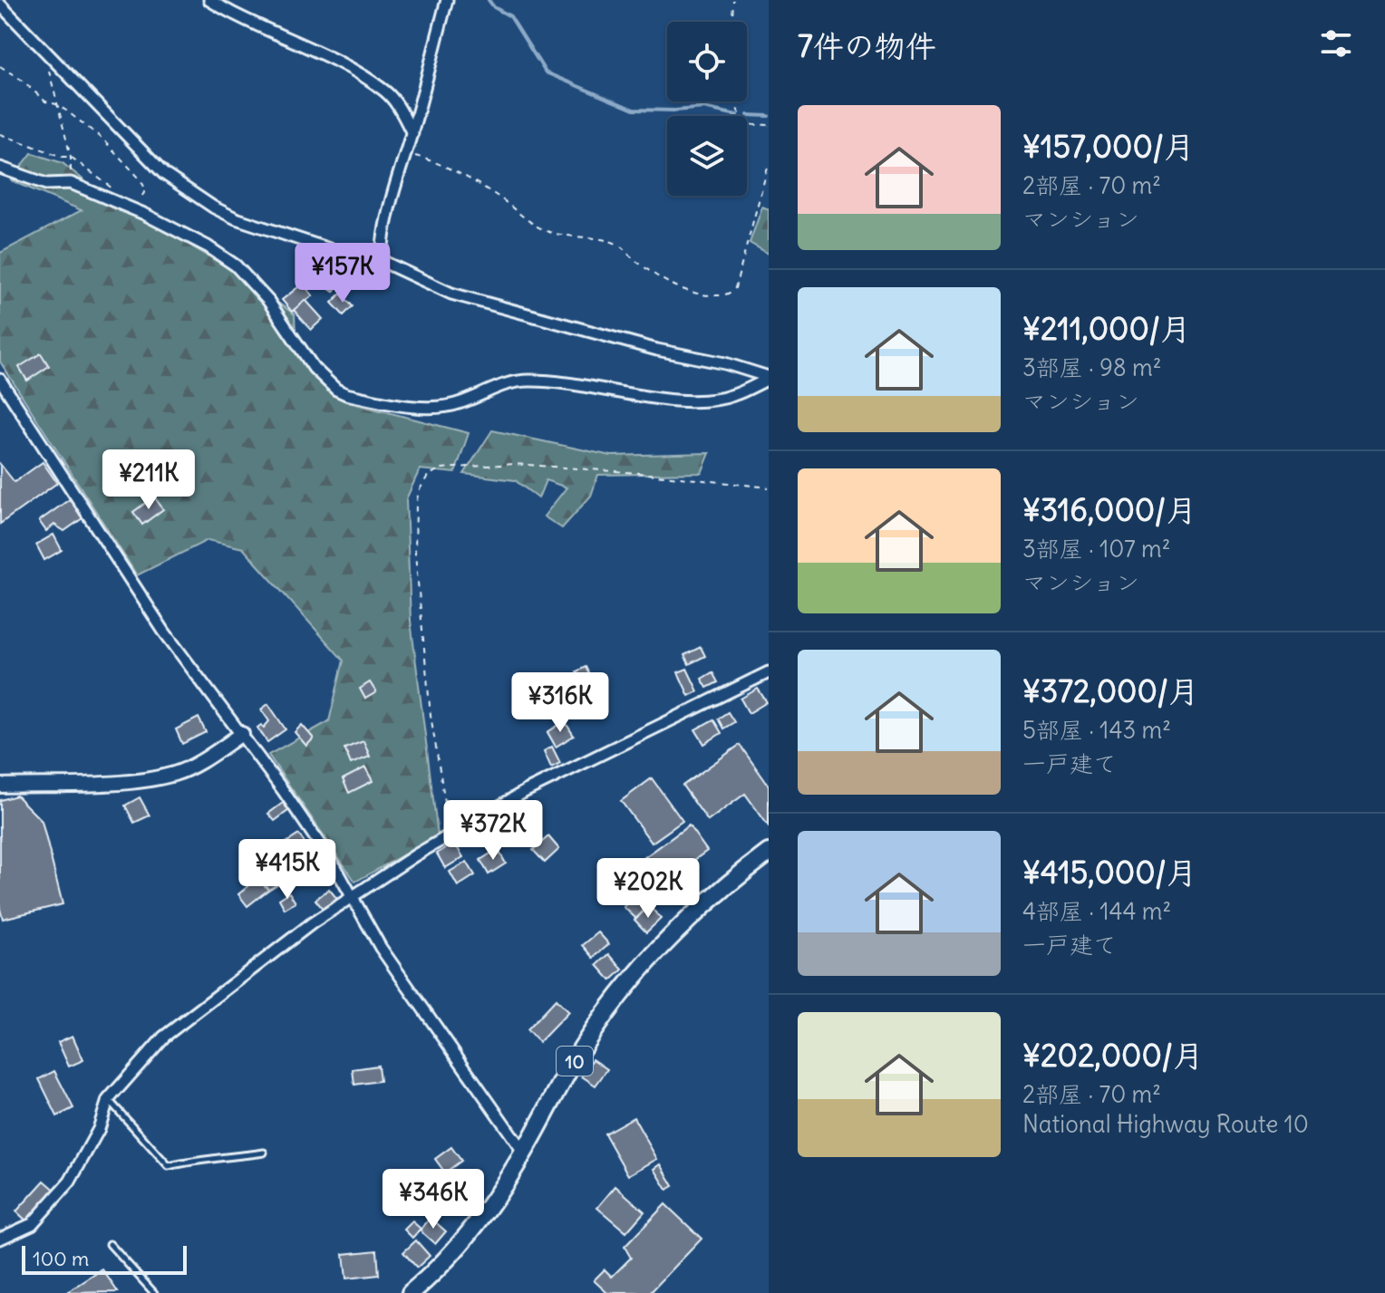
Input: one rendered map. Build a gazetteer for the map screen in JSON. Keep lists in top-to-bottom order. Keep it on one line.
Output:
{"streets":{"highway":["10"]},"scale_bar":"100 m","page":{"heading":"7件の物件","list":[{"name":"¥157,000/月","note":"2部屋 · 70 m² · マンション"},{"name":"¥211,000/月","note":"3部屋 · 98 m² · マンション"},{"name":"¥316,000/月","note":"3部屋 · 107 m² · マンション"},{"name":"¥372,000/月","note":"5部屋 · 143 m² · 一戸建て"},{"name":"¥415,000/月","note":"4部屋 · 144 m² · 一戸建て"},{"name":"¥202,000/月","note":"2部屋 · 70 m² · National Highway Route 10"}],"price":["¥157K","¥211K","¥316K","¥372K","¥415K","¥202K","¥346K"],"scale":"100 m"}}
